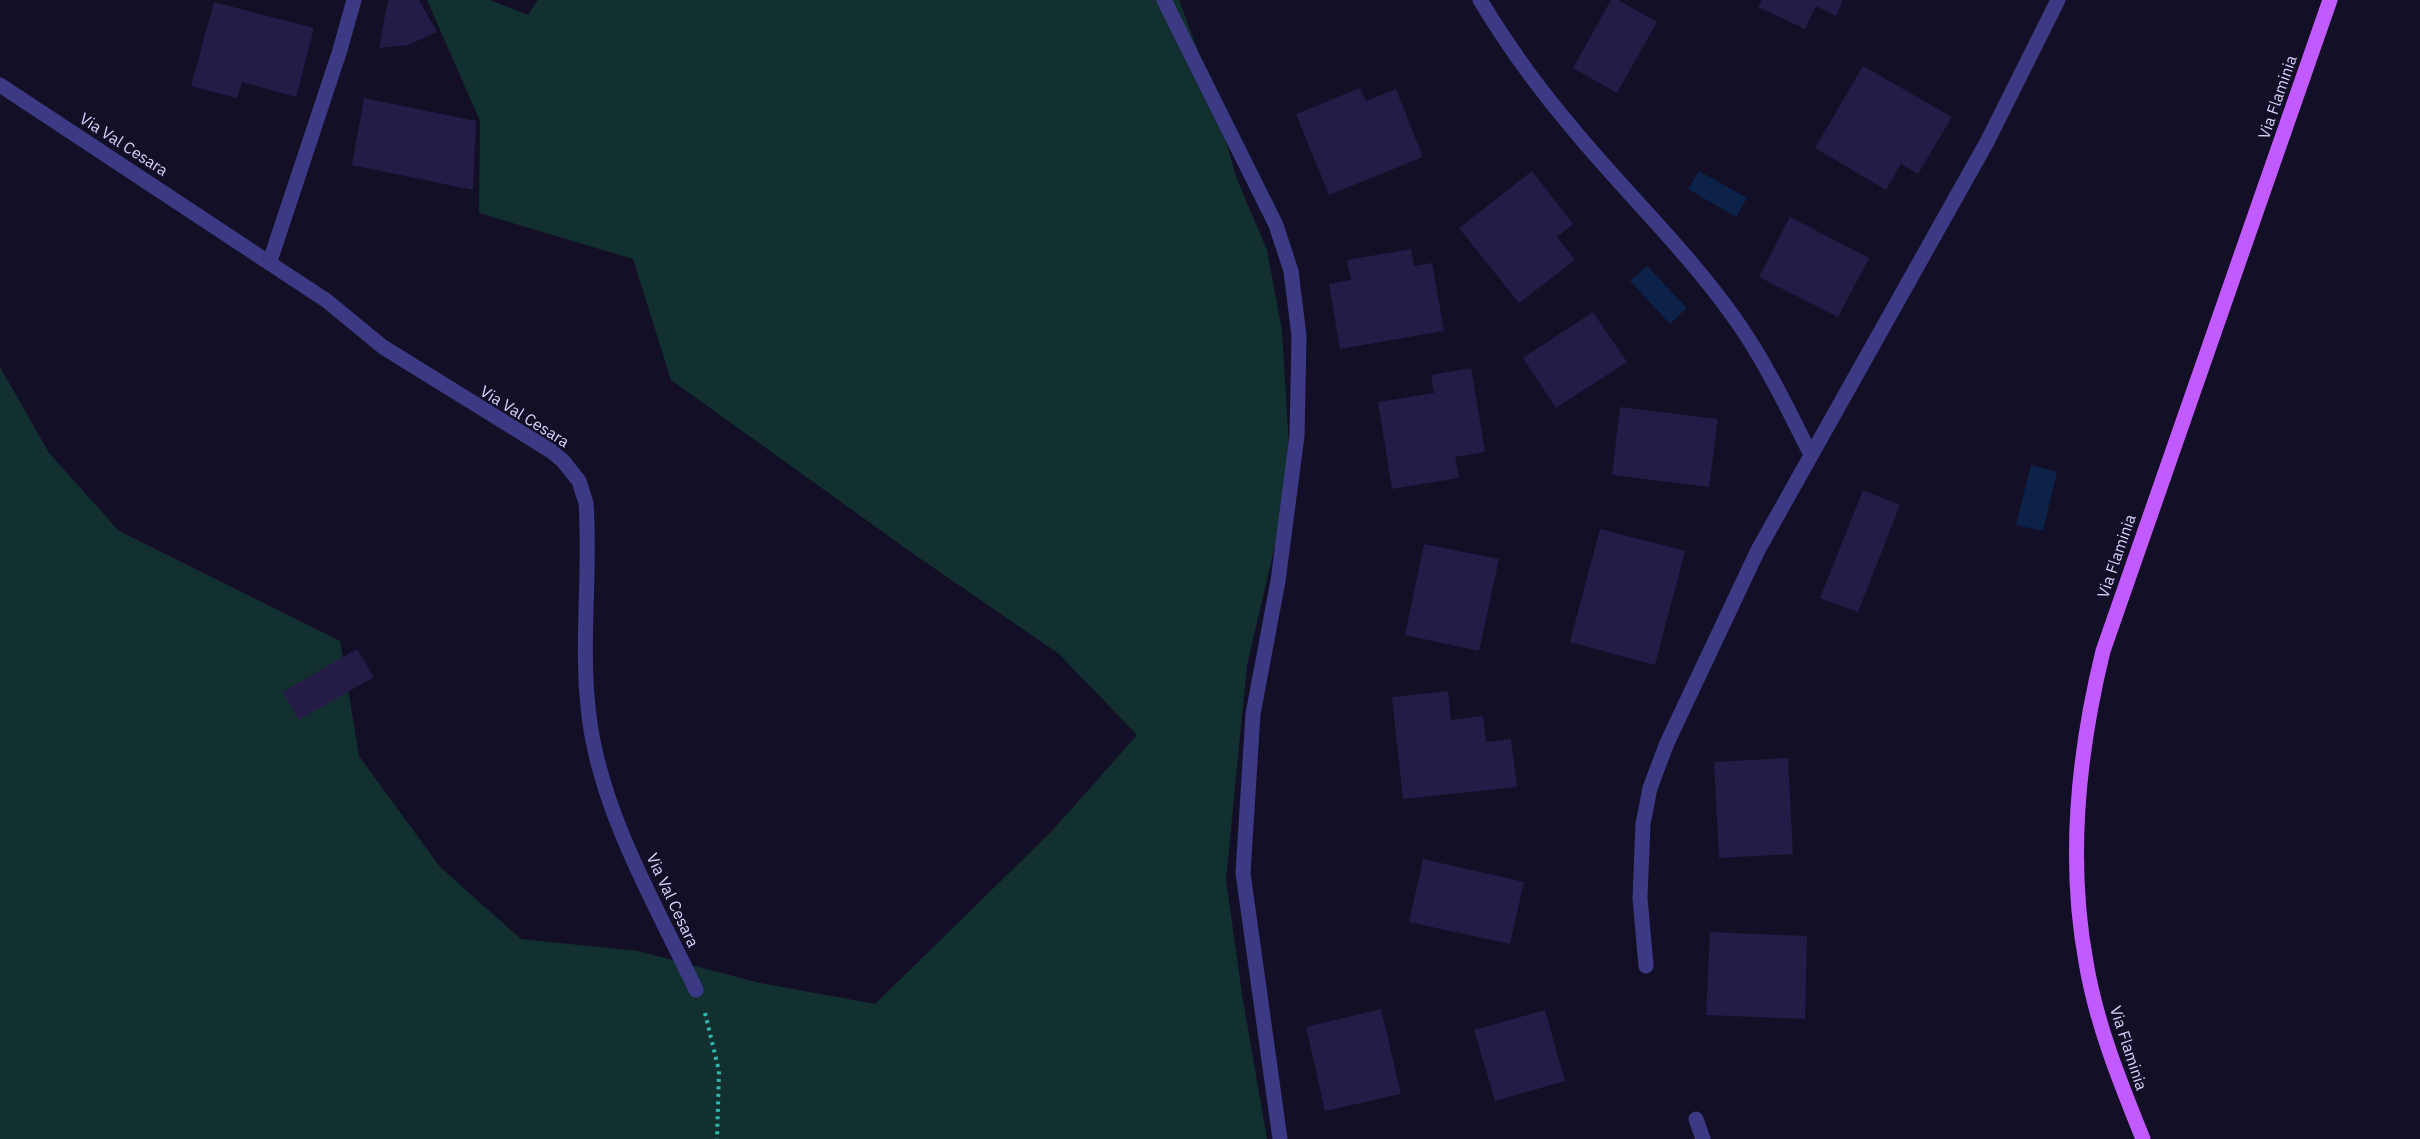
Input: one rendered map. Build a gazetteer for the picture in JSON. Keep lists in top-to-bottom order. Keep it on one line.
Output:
{"streets":{"main road":["Via Flaminia"],"street":["Via Val Cesara"]}}
